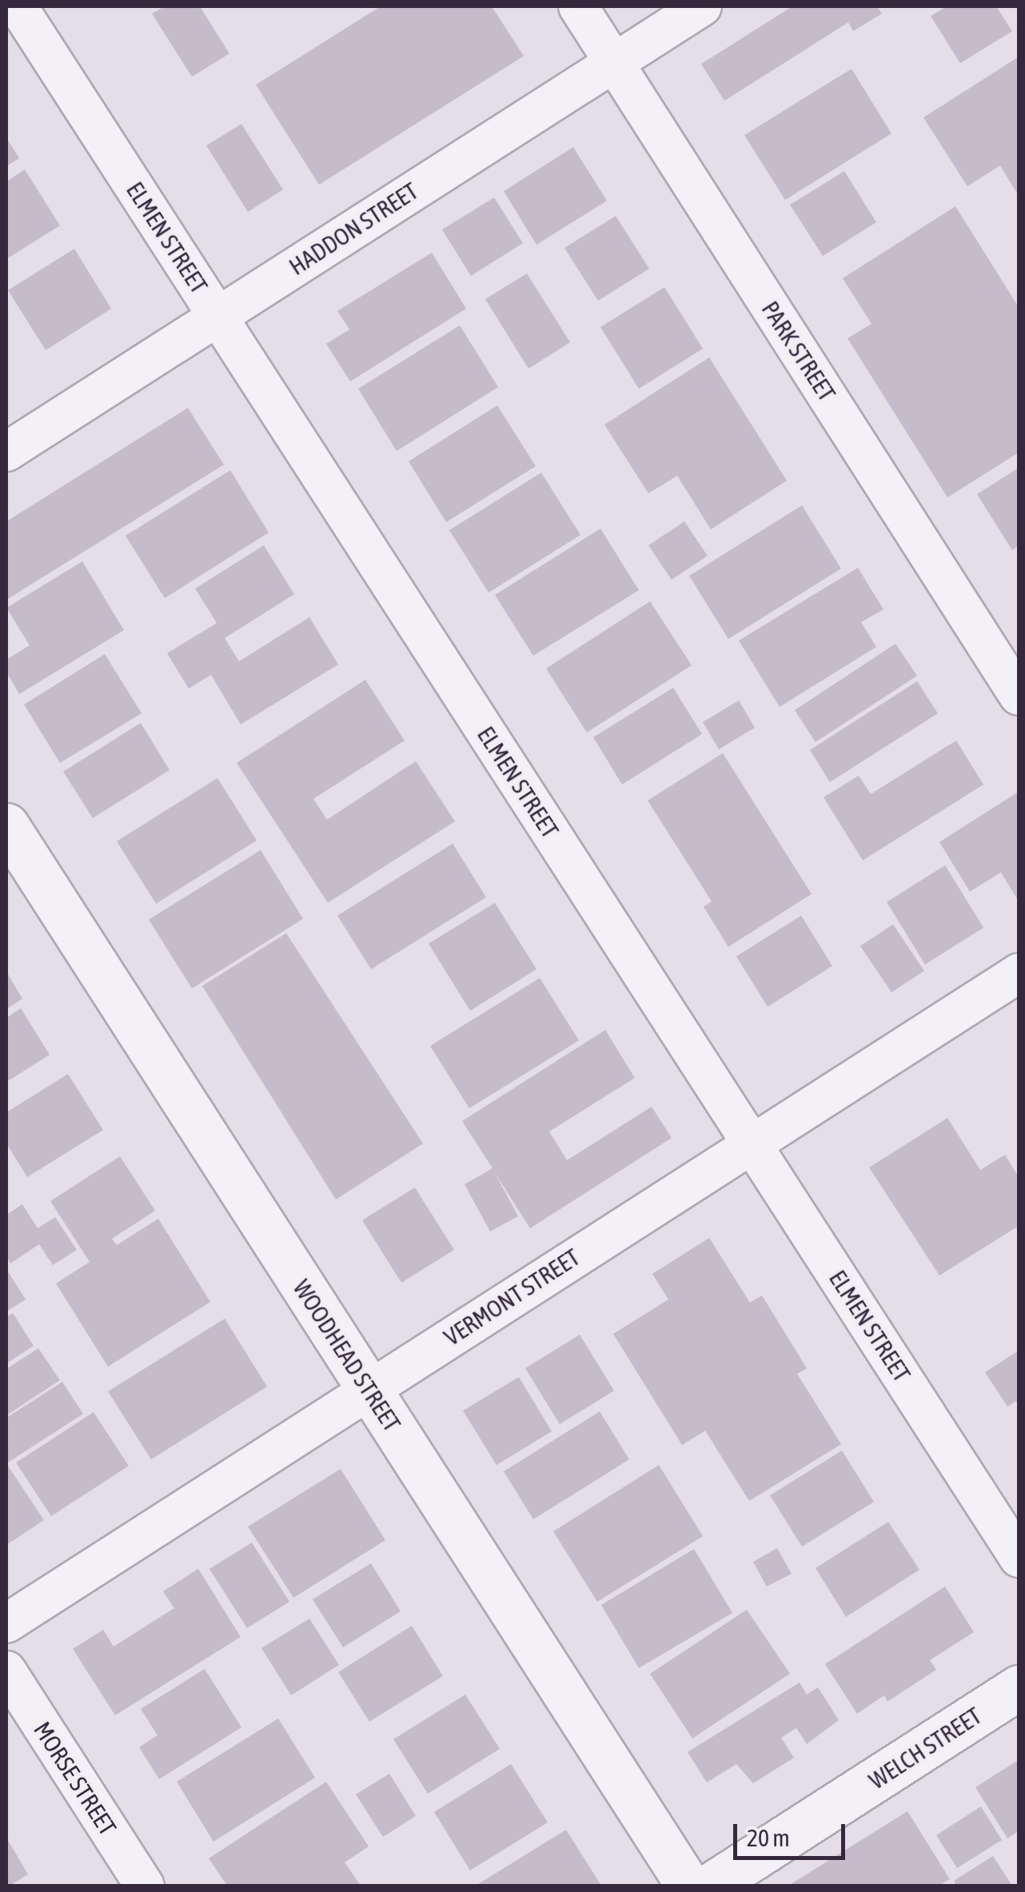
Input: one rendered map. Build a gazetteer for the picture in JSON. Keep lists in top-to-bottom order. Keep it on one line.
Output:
{"streets":{"street":["HADDON STREET","ELMEN STREET","PARK STREET","VERMONT STREET","WOODHEAD STREET","WELCH STREET","MORSE STREET"]},"crossings":[["HADDON STREET","ELMEN STREET"],["HADDON STREET","PARK STREET"],["ELMEN STREET","VERMONT STREET"],["VERMONT STREET","WOODHEAD STREET"]],"scale_bar":"20 m"}
